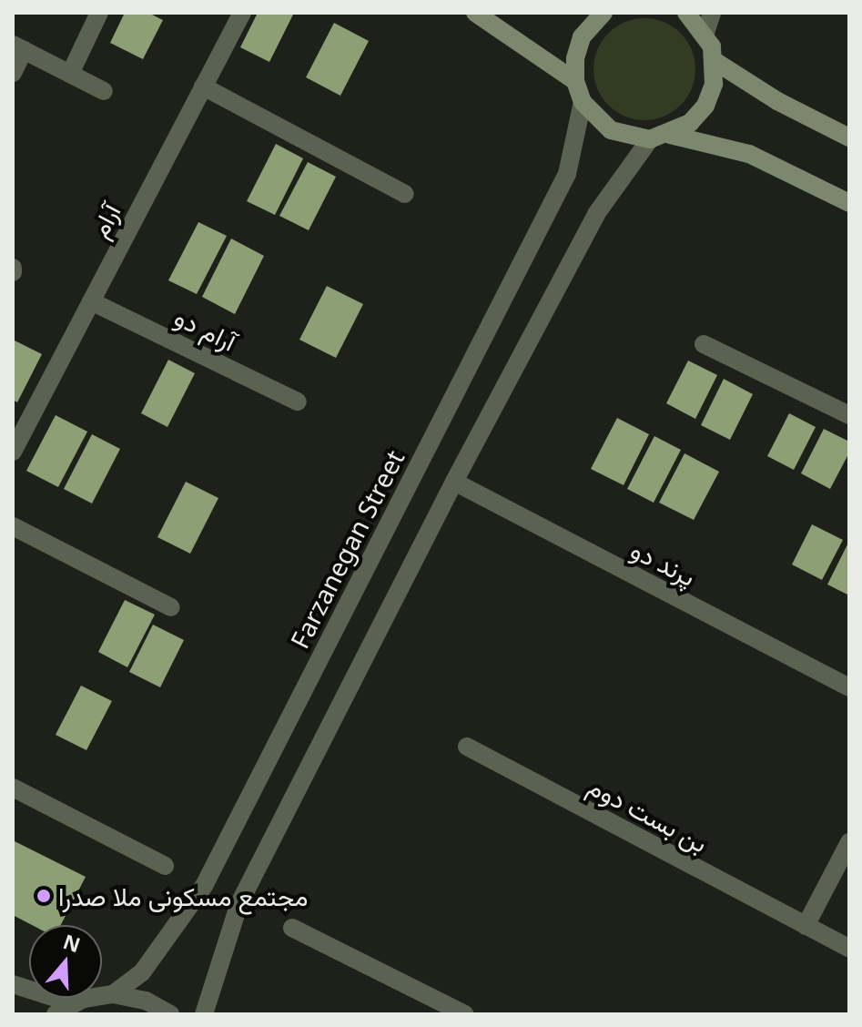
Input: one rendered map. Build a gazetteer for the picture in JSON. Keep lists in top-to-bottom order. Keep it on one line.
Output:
{"streets":{"street":["آرام","آرام دو","Farzanegan Street","پرند دو","بن بست دوم"]},"crossings":[["آرام","آرام دو"]],"places":["مجتمع مسکونی ملا صدرا"],"north":"top"}
